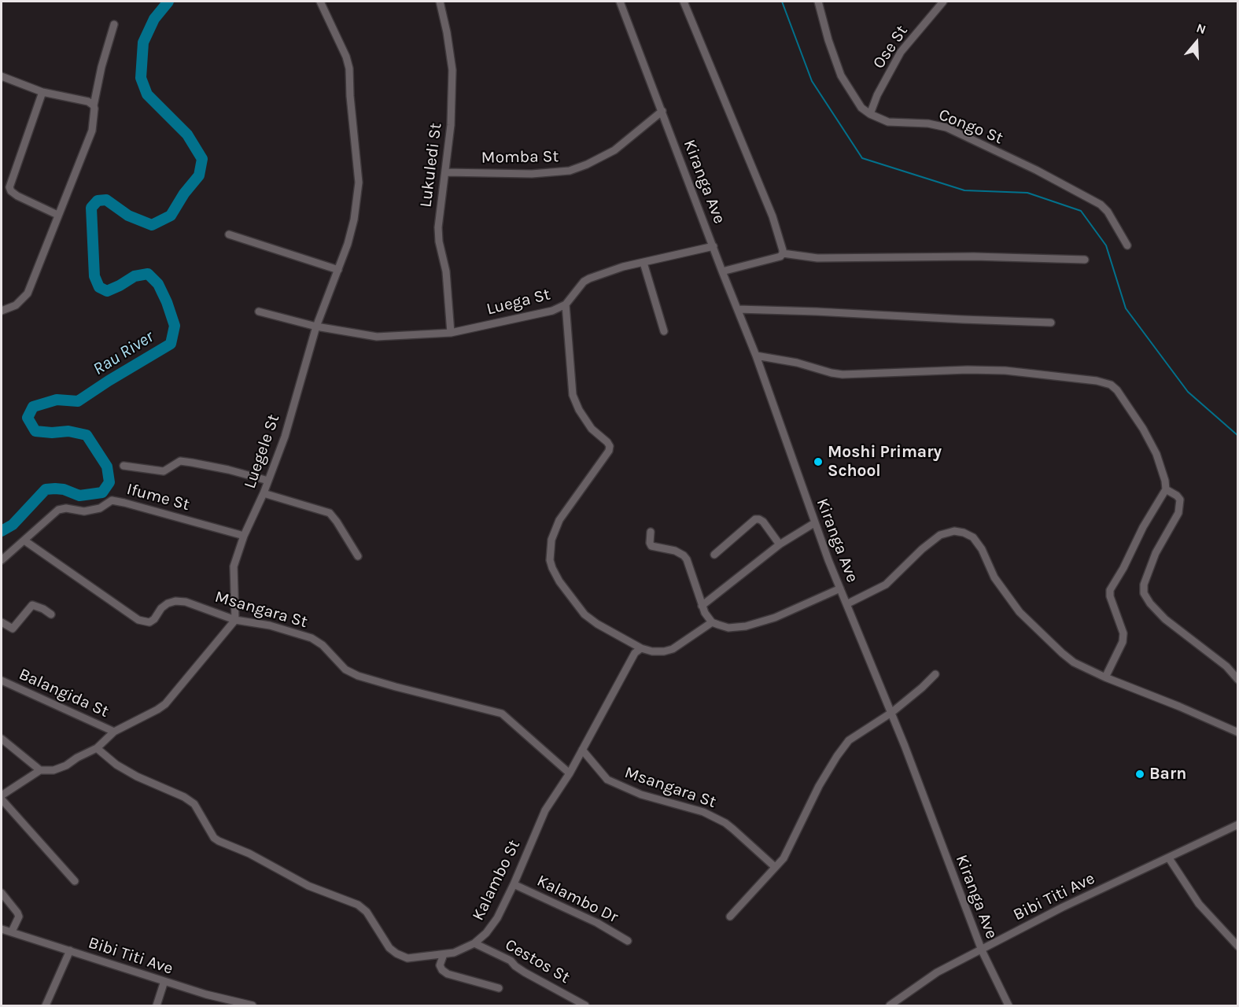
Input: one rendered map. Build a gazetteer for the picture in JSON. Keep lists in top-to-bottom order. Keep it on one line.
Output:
{"streets":{"street":["Ose St","Congo St","Momba St","Lukuledi St","Kiranga Ave","Luega St","Luegele St","Ifume St","Msangara St","Balangida St","Kalambo St","Bibi Titi Ave","Kalambo Dr","Cestos St"]},"crossings":[["Ose St","Congo St"],["Momba St","Lukuledi St"],["Momba St","Kiranga Ave"],["Lukuledi St","Luega St"],["Kiranga Ave","Luega St"],["Kiranga Ave","Bibi Titi Ave"],["Luega St","Luegele St"],["Luegele St","Ifume St"],["Luegele St","Msangara St"],["Ifume St","Msangara St"],["Msangara St","Kalambo St"],["Kalambo St","Kalambo Dr"],["Kalambo St","Cestos St"]],"water":["Rau River"],"places":["Moshi Primary School","Barn"],"north":"top"}
